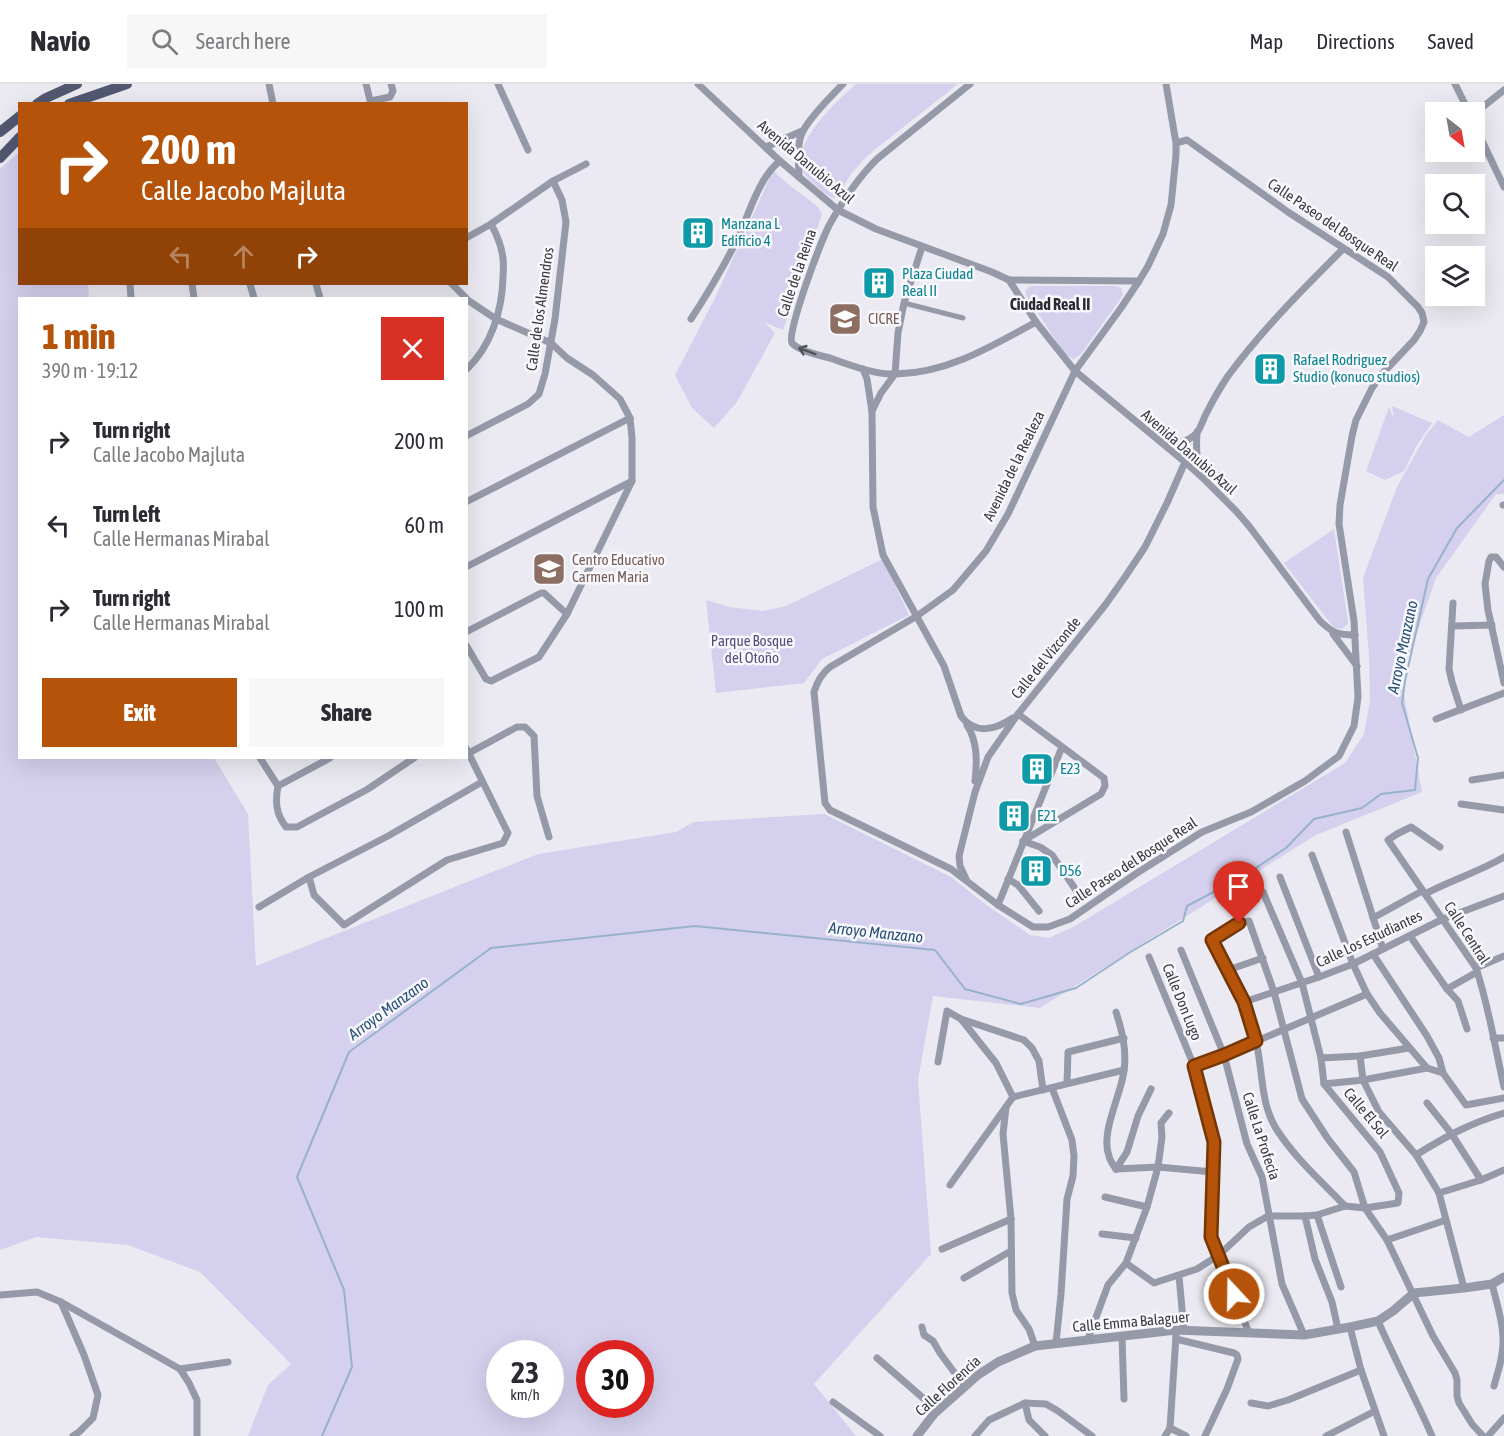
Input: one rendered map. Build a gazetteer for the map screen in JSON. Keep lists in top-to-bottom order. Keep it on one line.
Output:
{"streets":{"street":["Avenida Danubio Azul","Calle Paseo del Bosque Real","Calle de la Reina","Calle de los Almendros","Avenida de la Realeza","Calle del Vizconde","Calle Central","Calle Los Estudiantes","Calle Don Lugo","Calle El Sol","Calle La Profecía","Calle Emma Balaguer","Calle Florencia"]},"crossings":[["Avenida Danubio Azul","Calle de la Reina"],["Avenida Danubio Azul","Avenida de la Realeza"],["Avenida Danubio Azul","Calle del Vizconde"],["Calle Paseo del Bosque Real","Avenida de la Realeza"],["Calle Central","Calle Los Estudiantes"],["Calle Los Estudiantes","Calle El Sol"],["Calle Don Lugo","Calle Emma Balaguer"],["Calle El Sol","Calle La Profecía"],["Calle La Profecía","Calle Emma Balaguer"],["Calle Emma Balaguer","Calle Florencia"]],"districts":["Ciudad Real II"],"water":["Arroyo Manzano"],"parks":["Parque Bosque del Otoño"],"places":{"building":["Manzana L Edificio 4","Plaza Ciudad Real II","Rafael Rodriguez Studio (konuco studios)","E23","E21","D56"],"school or university":["CICRE","Centro Educativo Carmen Maria"]},"north":"bottom right","page":{"header":"Navio","search":"Search here","nav":["Map","Directions","Saved"],"turn":["200 m","Calle Jacobo Majluta"],"heading":["1 min","390 m · 19:12"],"list":[{"name":"Turn right","note":"Calle Jacobo Majluta","value":"200 m"},{"name":"Turn left","note":"Calle Hermanas Mirabal","value":"60 m"},{"name":"Turn right","note":"Calle Hermanas Mirabal","value":"100 m"}],"buttons":["Exit","Share"],"speed":"23 km/h","limit":"30"}}
